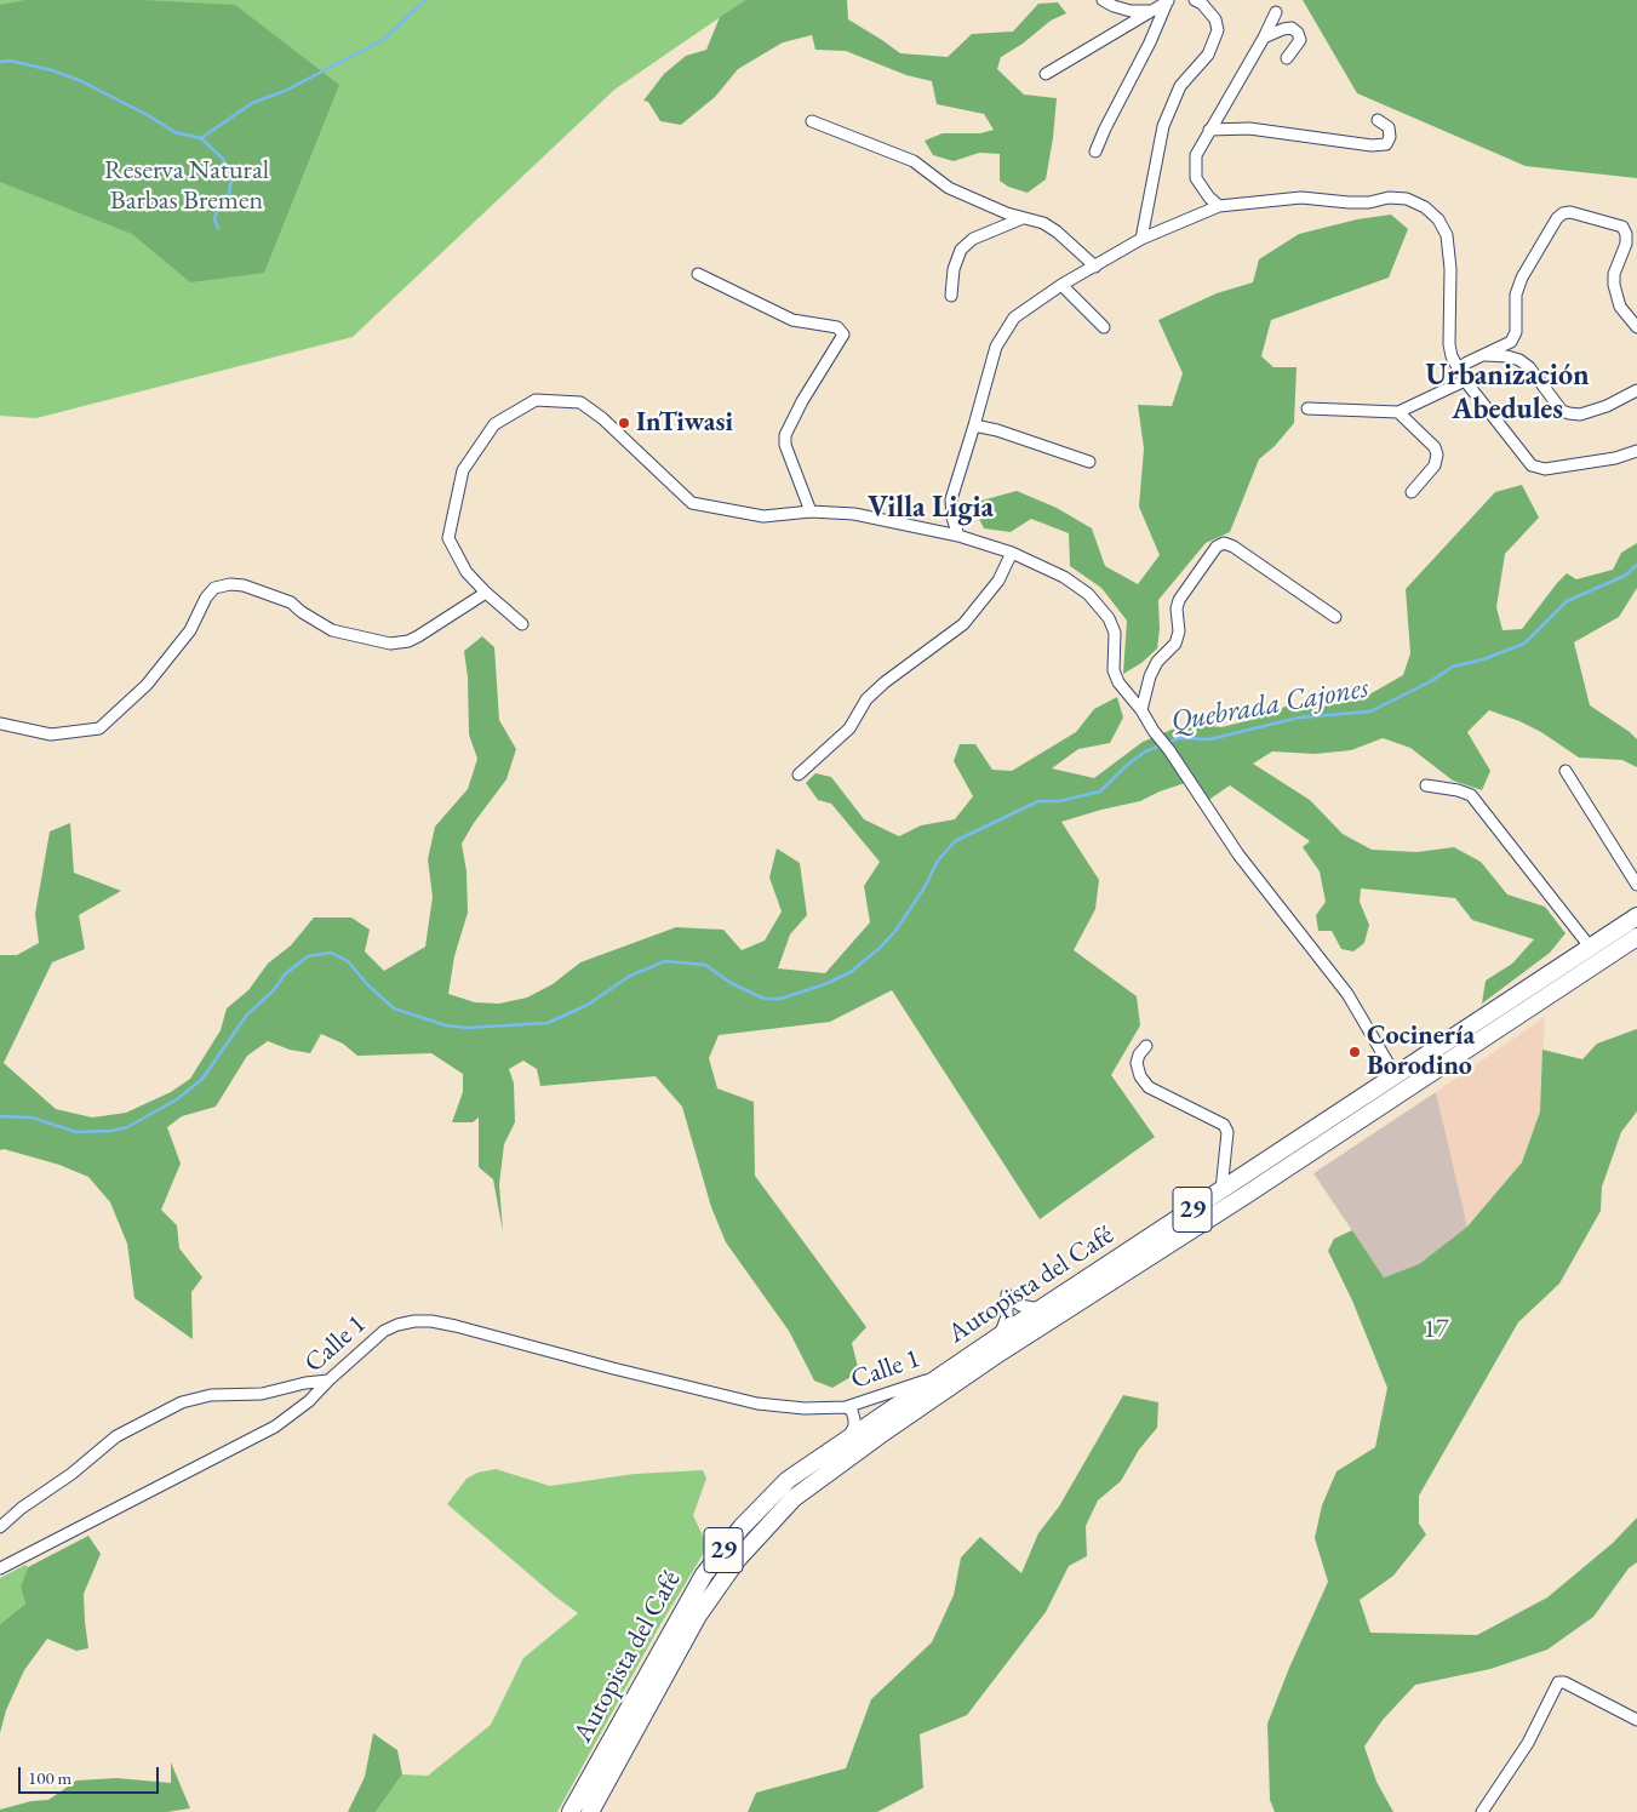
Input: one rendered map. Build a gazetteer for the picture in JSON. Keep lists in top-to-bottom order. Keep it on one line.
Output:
{"streets":{"highway":["29","Autopista del Café"],"street":["Calle 1"]},"crossings":[["Autopista del Café","Calle 1"]],"districts":["Urbanización Abedules","Villa Ligia"],"water":["Quebrada Cajones"],"parks":["Reserva Natural Barbas Bremen","17"],"places":["InTiwasi","Cocinería Borodino"],"scale_bar":"100 m"}
